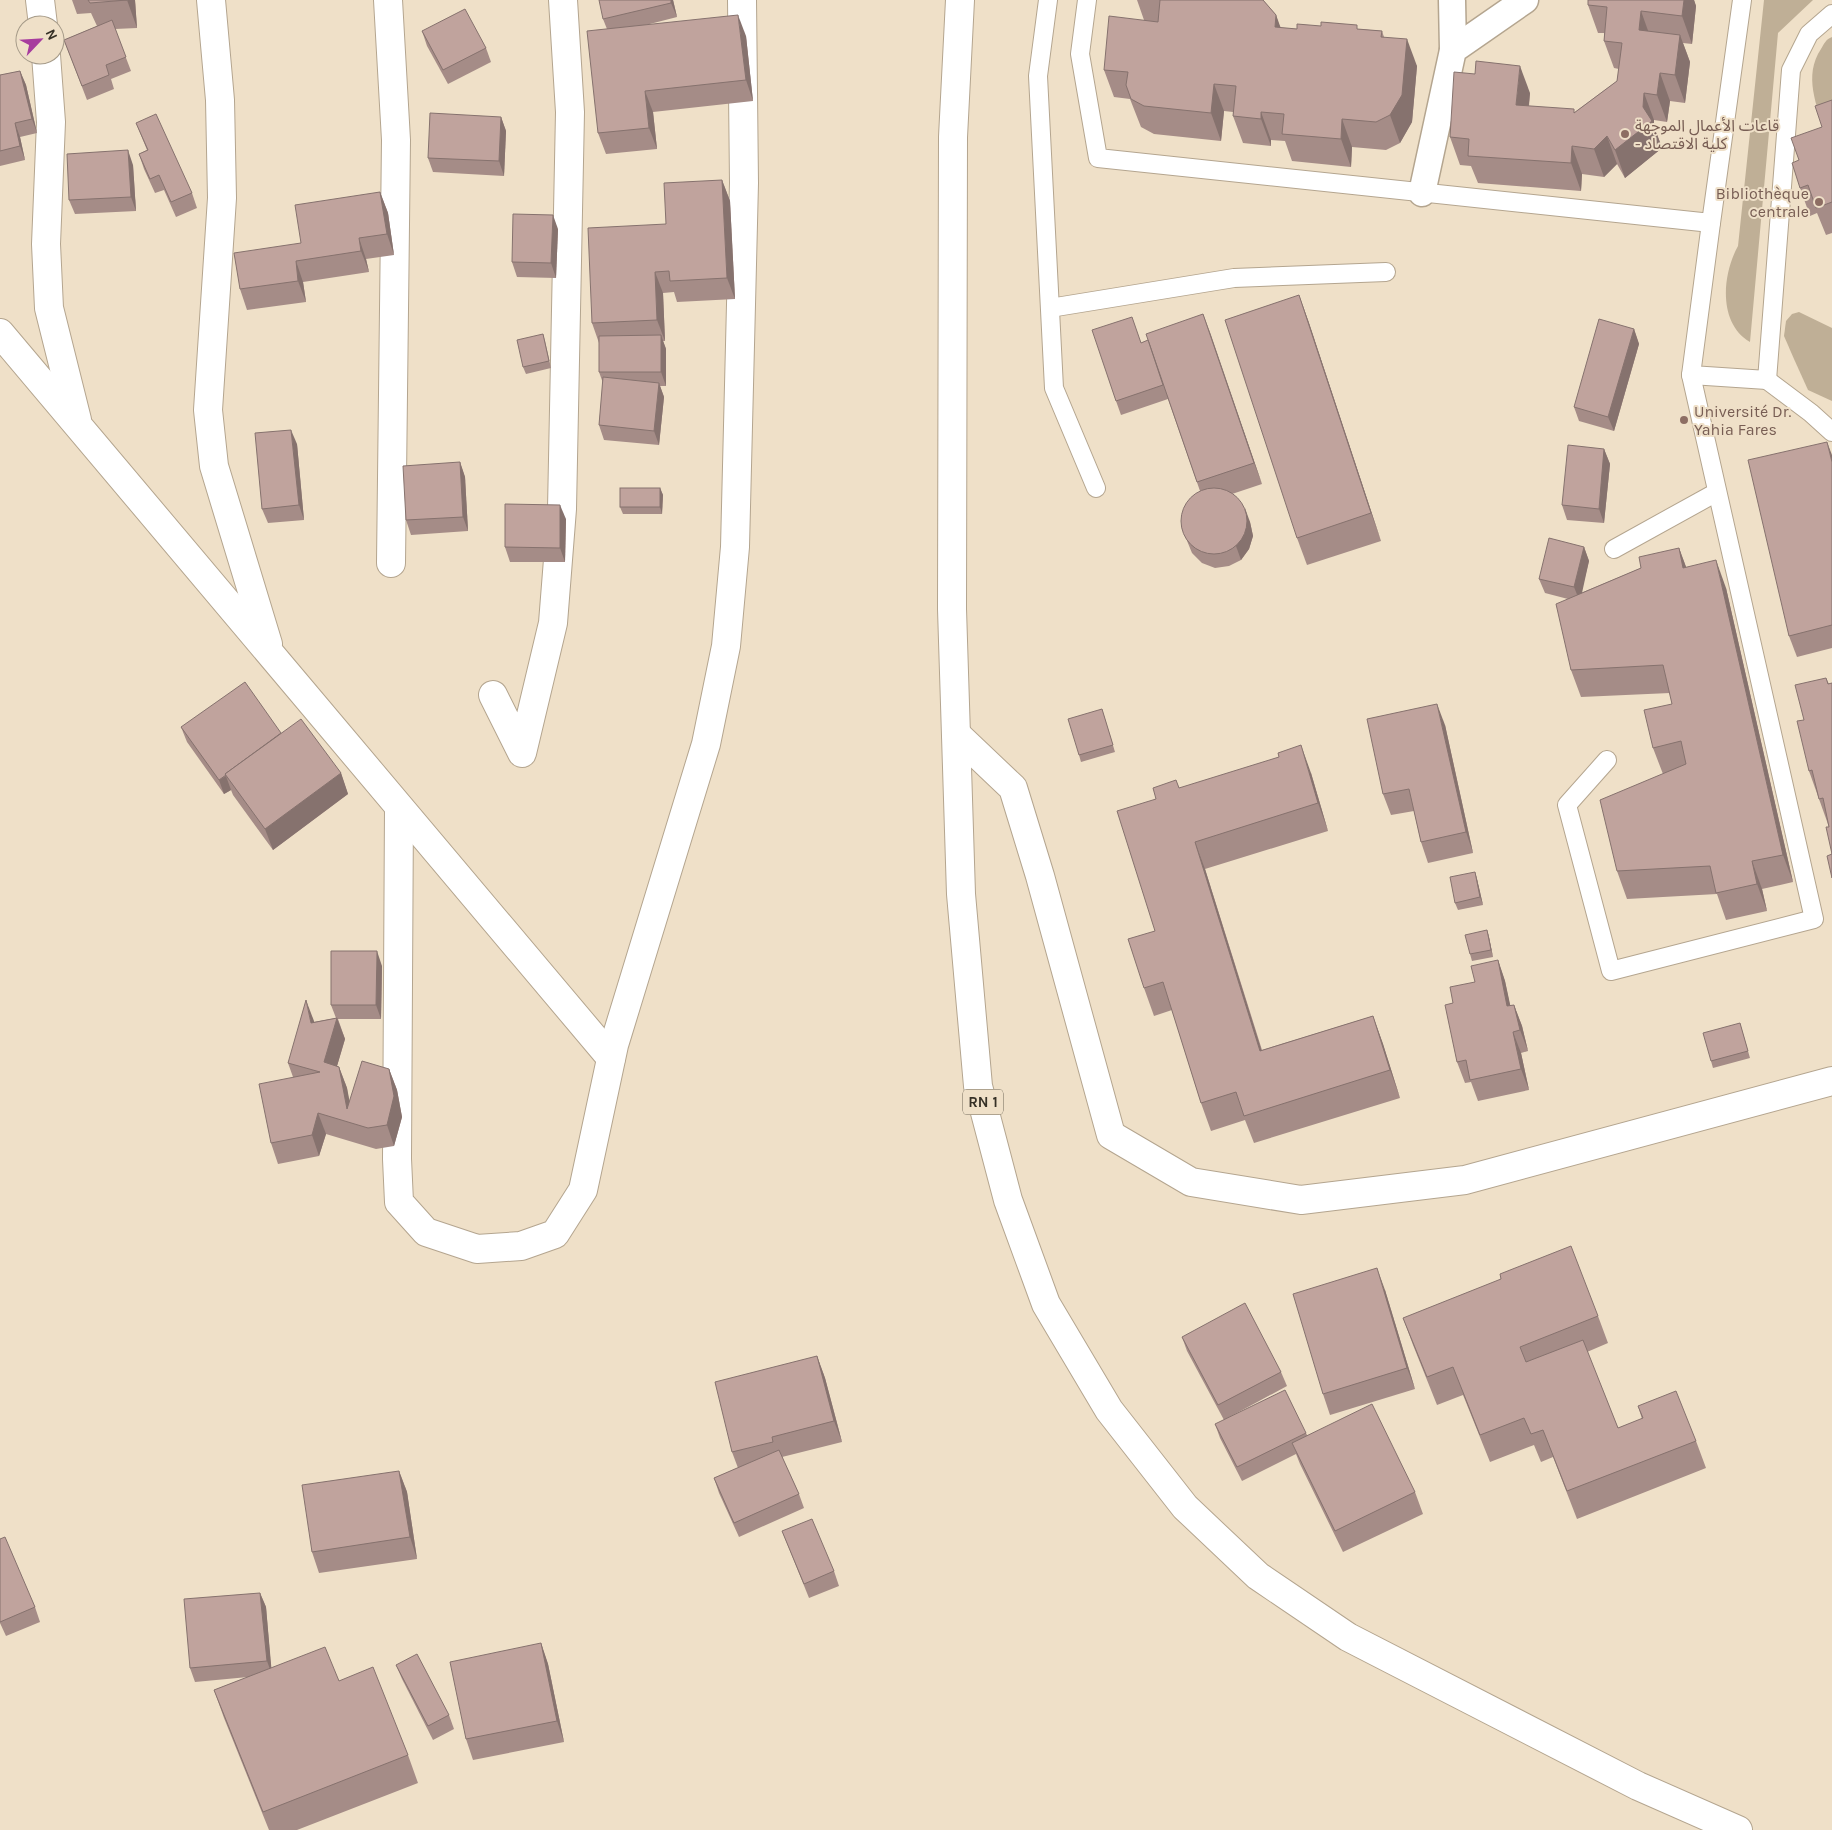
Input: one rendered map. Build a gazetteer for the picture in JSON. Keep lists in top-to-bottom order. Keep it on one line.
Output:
{"streets":{"street":["RN 1"]},"places":["قاعات الأعمال الموجهة - كلية الاقتصاد","Bibliothèque centrale","Université Dr. Yahia Fares"],"north":"top right"}
